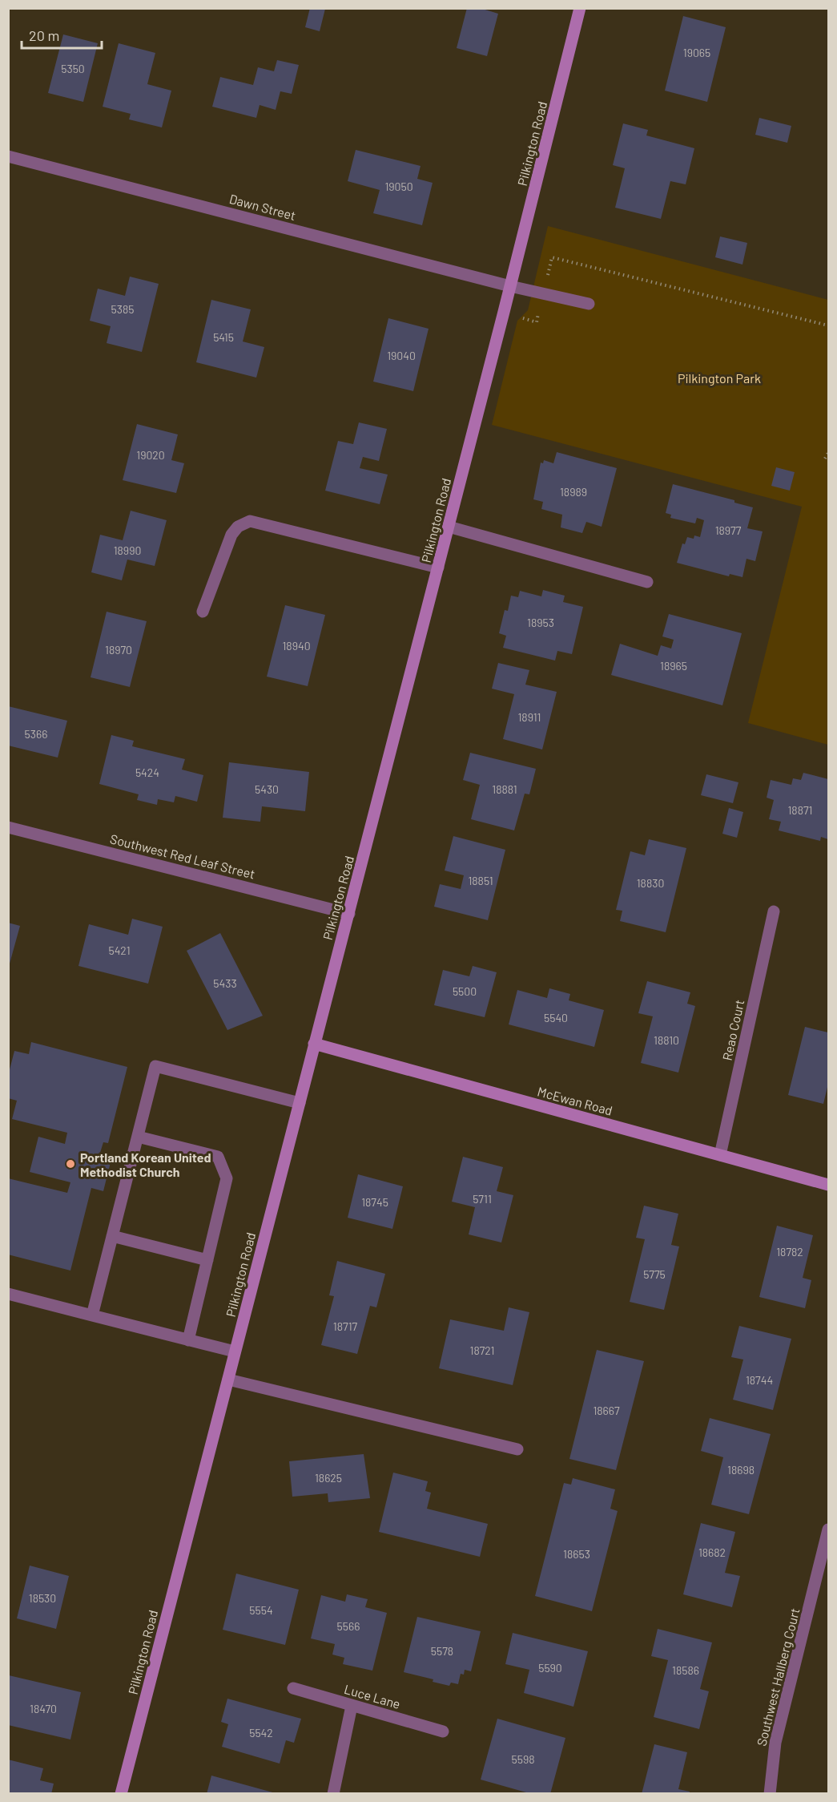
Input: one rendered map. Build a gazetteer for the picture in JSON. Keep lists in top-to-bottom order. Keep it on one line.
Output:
{"streets":{"street":["Pilkington Road","Dawn Street","Southwest Red Leaf Street","Reao Court","McEwan Road","Southwest Hallberg Court","Luce Lane"]},"crossings":[["Pilkington Road","Dawn Street"],["Pilkington Road","Southwest Red Leaf Street"],["Pilkington Road","McEwan Road"],["Reao Court","McEwan Road"]],"parks":["Pilkington Park"],"places":["Portland Korean United Methodist Church"],"house_numbers":["19065","5350","19050","5385","5415","19040","19020","18989","18977","18990","18953","18940","18970","18965","18911","5366","5424","5430","18881","18871","18851","18830","5421","5433","5500","5540","18810","5711","18745","18782","5775","18717","18721","18744","18667","18698","18625","18682","18653","18530","5554","5566","5578","5590","18586","18470","5542","5598"],"scale_bar":"20 m"}
